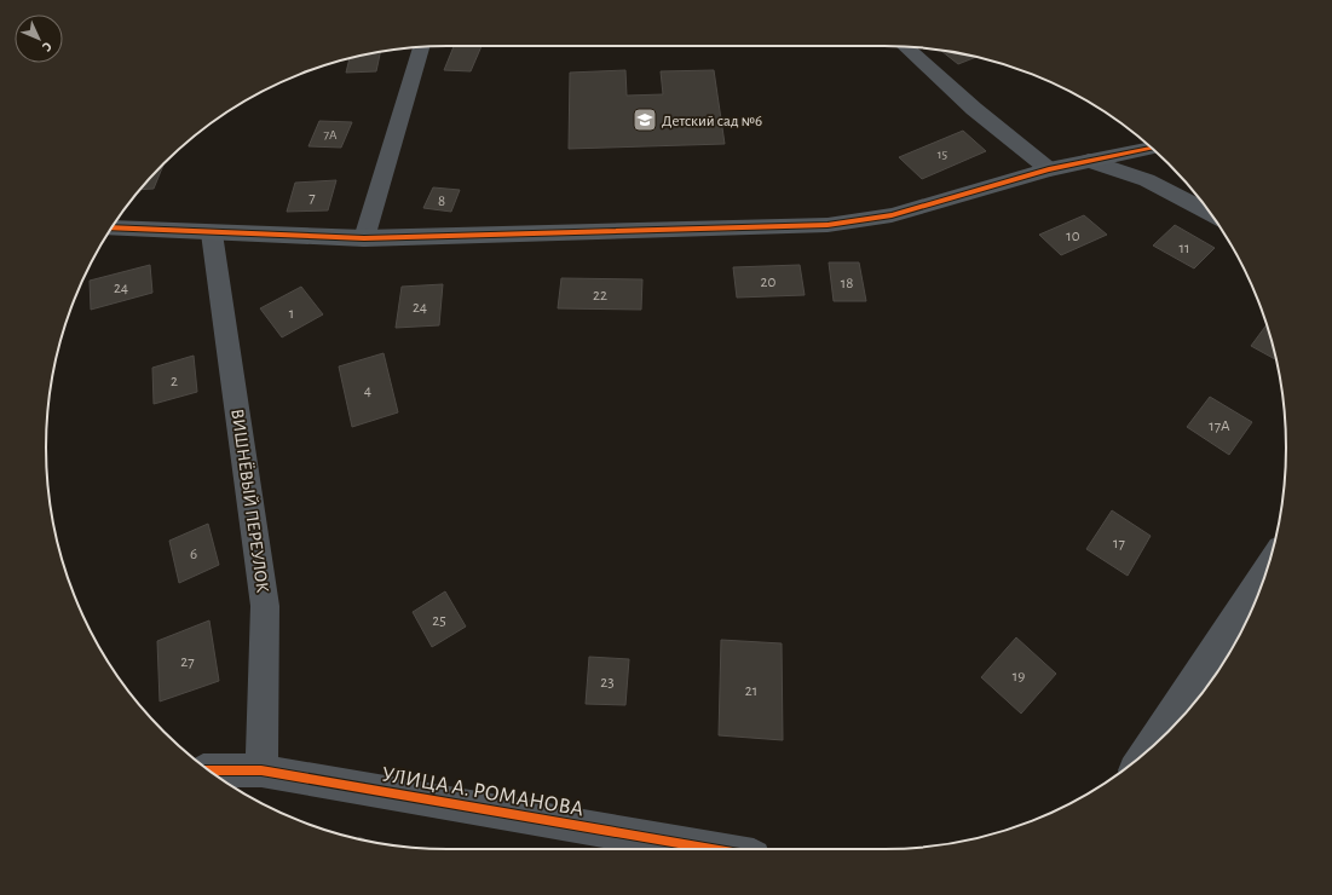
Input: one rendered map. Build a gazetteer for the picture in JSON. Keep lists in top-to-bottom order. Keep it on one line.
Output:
{"streets":{"street":["ВИШНЁВЫЙ ПЕРЕУЛОК","УЛИЦА А. РОМАНОВА"]},"crossings":[["ВИШНЁВЫЙ ПЕРЕУЛОК","УЛИЦА А. РОМАНОВА"]],"places":{"school or university":["Детский сад №6"]},"house_numbers":["7А","15","7","8","10","11","20","18","24","22","24","1","2","4","17А","17","6","25","27","19","23","21"],"north":"bottom right"}
